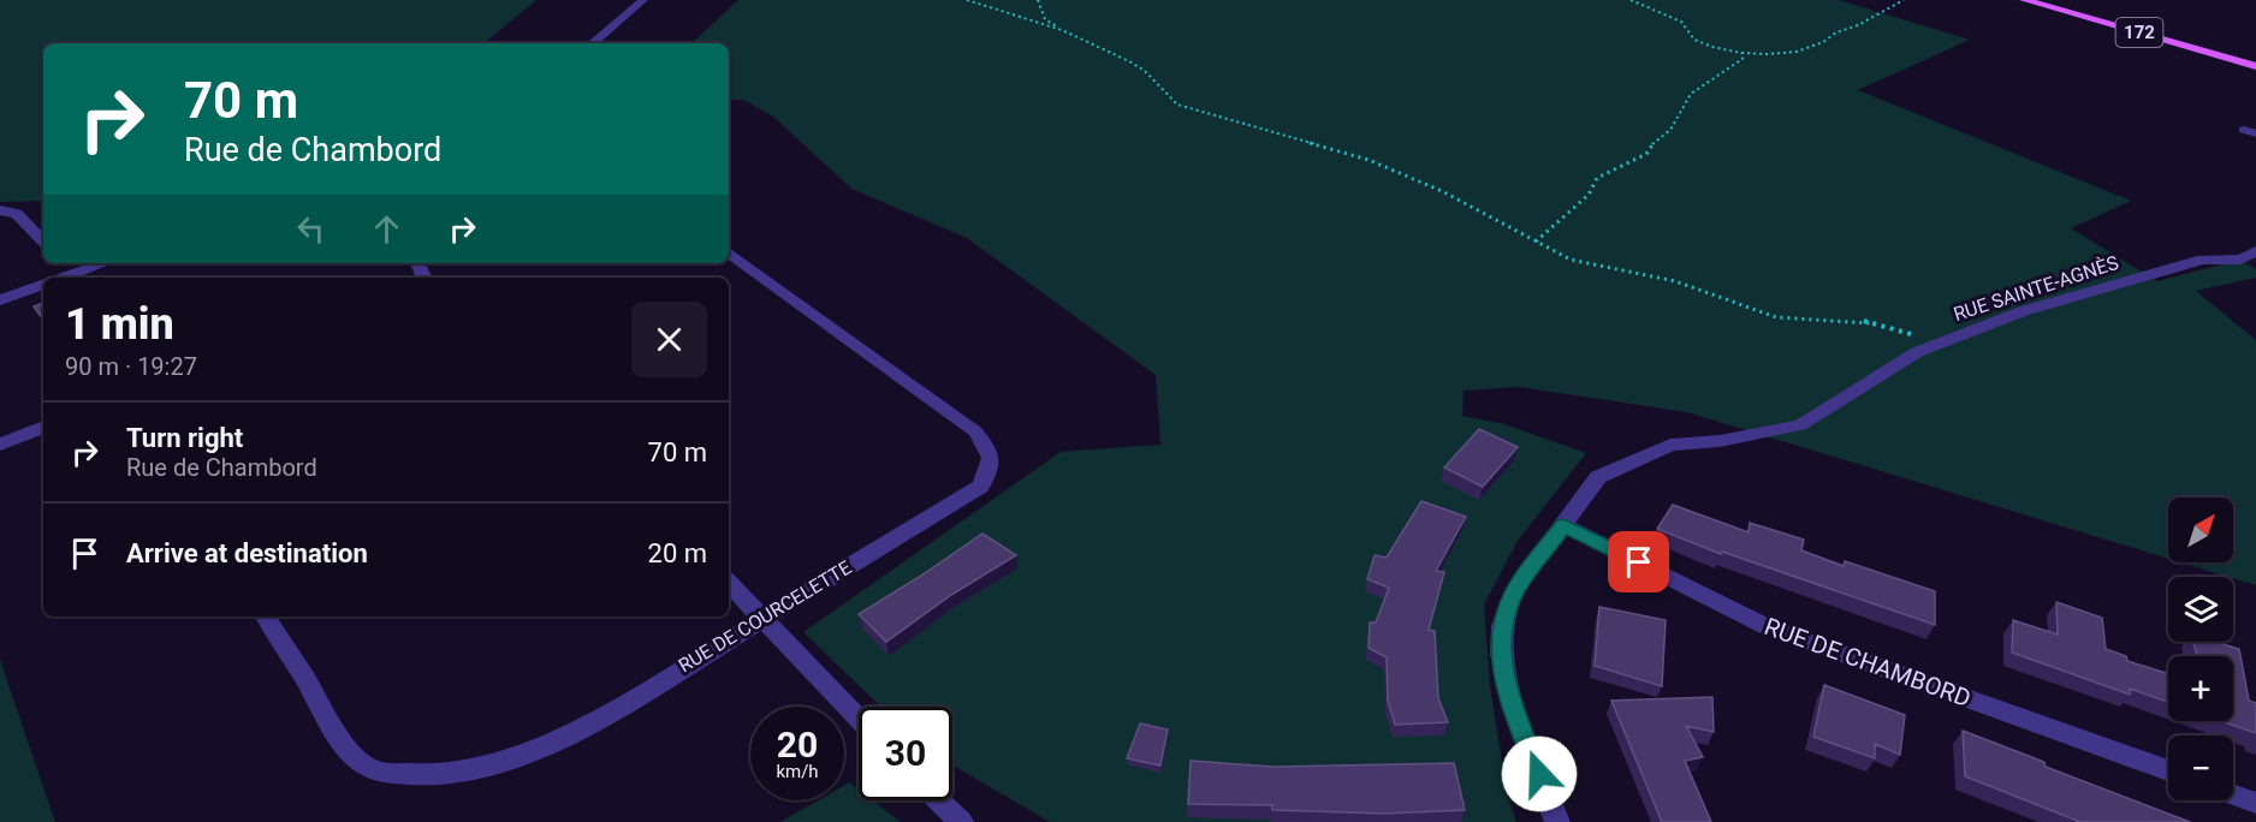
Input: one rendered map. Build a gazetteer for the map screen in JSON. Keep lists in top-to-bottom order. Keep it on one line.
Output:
{"streets":{"main road":["172"],"street":["RUE SAINTE-AGNÈS","RUE DE COURCELETTE","RUE DE CHAMBORD"]},"crossings":[["RUE SAINTE-AGNÈS","RUE DE CHAMBORD"]],"north":"top right","page":{"turn":["70 m","Rue de Chambord"],"heading":["1 min","90 m · 19:27"],"list":[{"name":"Turn right","note":"Rue de Chambord","value":"70 m"},{"name":"Arrive at destination","value":"20 m"}],"map_buttons":["+","−"],"speed":"20 km/h","limit":"30"}}
